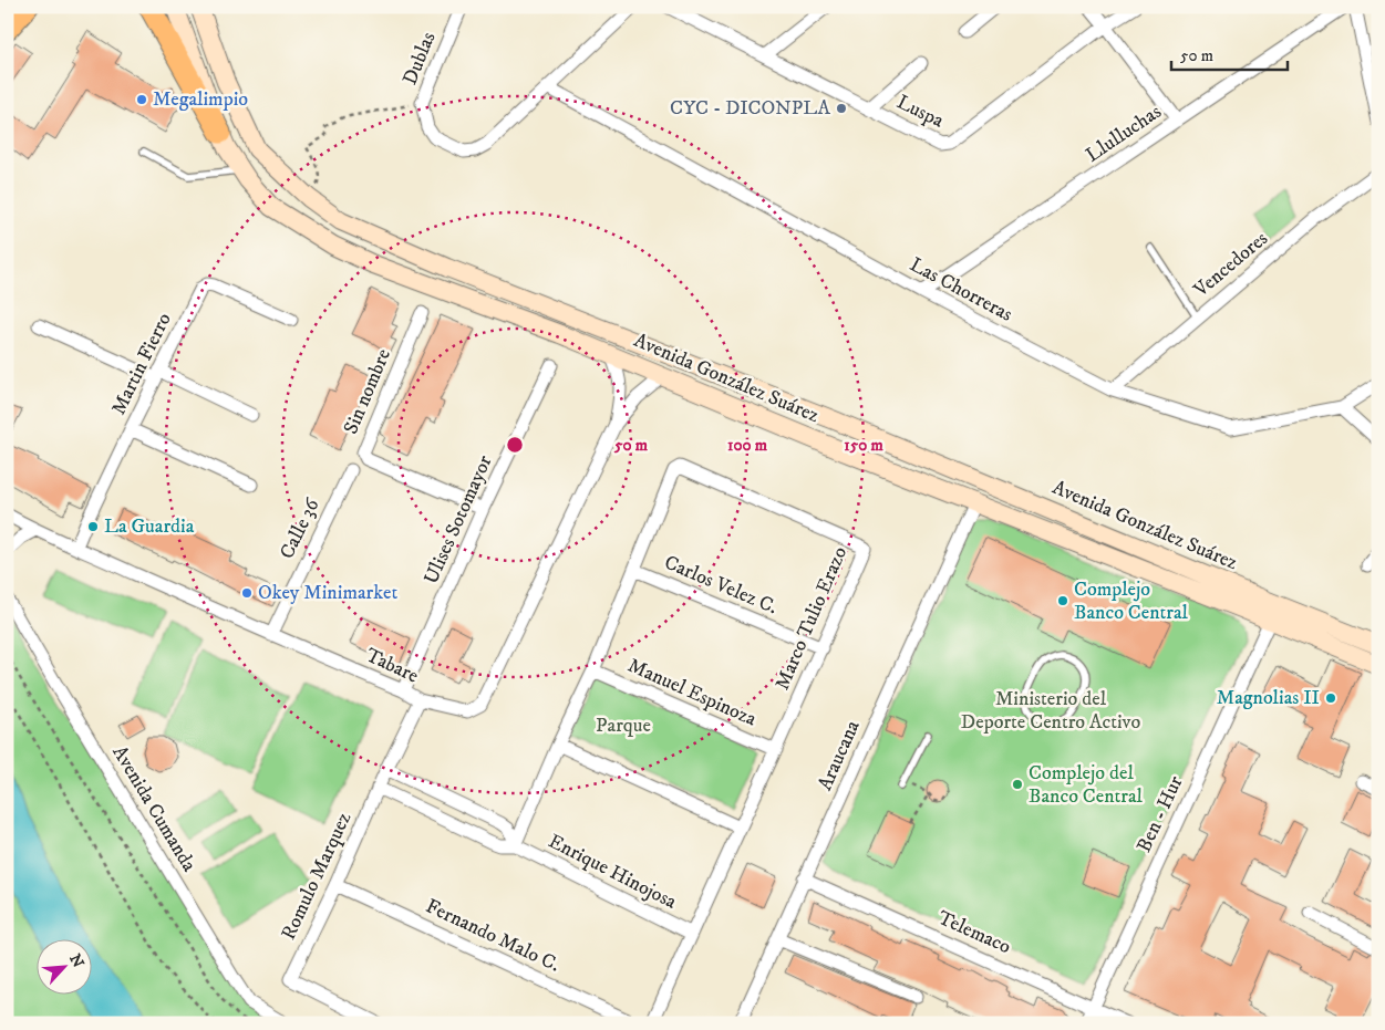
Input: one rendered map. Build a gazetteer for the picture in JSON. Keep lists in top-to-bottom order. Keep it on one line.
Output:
{"streets":{"main road":["Avenida González Suárez"],"street":["Dublas","Luspa","Llulluchas","Vencedores","Las Chorreras","Martin Fierro","Sin nombre","Ulises Sotomayor","Calle 36","Carlos Velez C.","Marco Tulio Erazo","Tabare","Manuel Espinoza","Araucana","Avenida Cumanda","Ben - Hur","Enrique Hinojosa","Romulo Marquez","Telemaco","Fernando Malo C."]},"crossings":[["Dublas","Las Chorreras"],["Llulluchas","Las Chorreras"],["Vencedores","Las Chorreras"],["Martin Fierro","Tabare"],["Avenida González Suárez","Tabare"],["Avenida González Suárez","Araucana"],["Avenida González Suárez","Ben - Hur"],["Sin nombre","Ulises Sotomayor"],["Ulises Sotomayor","Tabare"],["Calle 36","Tabare"],["Carlos Velez C.","Marco Tulio Erazo"],["Marco Tulio Erazo","Manuel Espinoza"],["Marco Tulio Erazo","Enrique Hinojosa"],["Tabare","Romulo Marquez"],["Araucana","Telemaco"],["Ben - Hur","Telemaco"],["Enrique Hinojosa","Romulo Marquez"],["Romulo Marquez","Fernando Malo C."]],"parks":["Ministerio del Deporte Centro Activo","Parque"],"places":["Megalimpio","CYC - DICONPLA","La Guardia","Okey Minimarket","Complejo Banco Central","Magnolias II","Complejo del Banco Central"],"scale_bar":"50 m","north":"top right","rings":["50 m","100 m","150 m"]}
